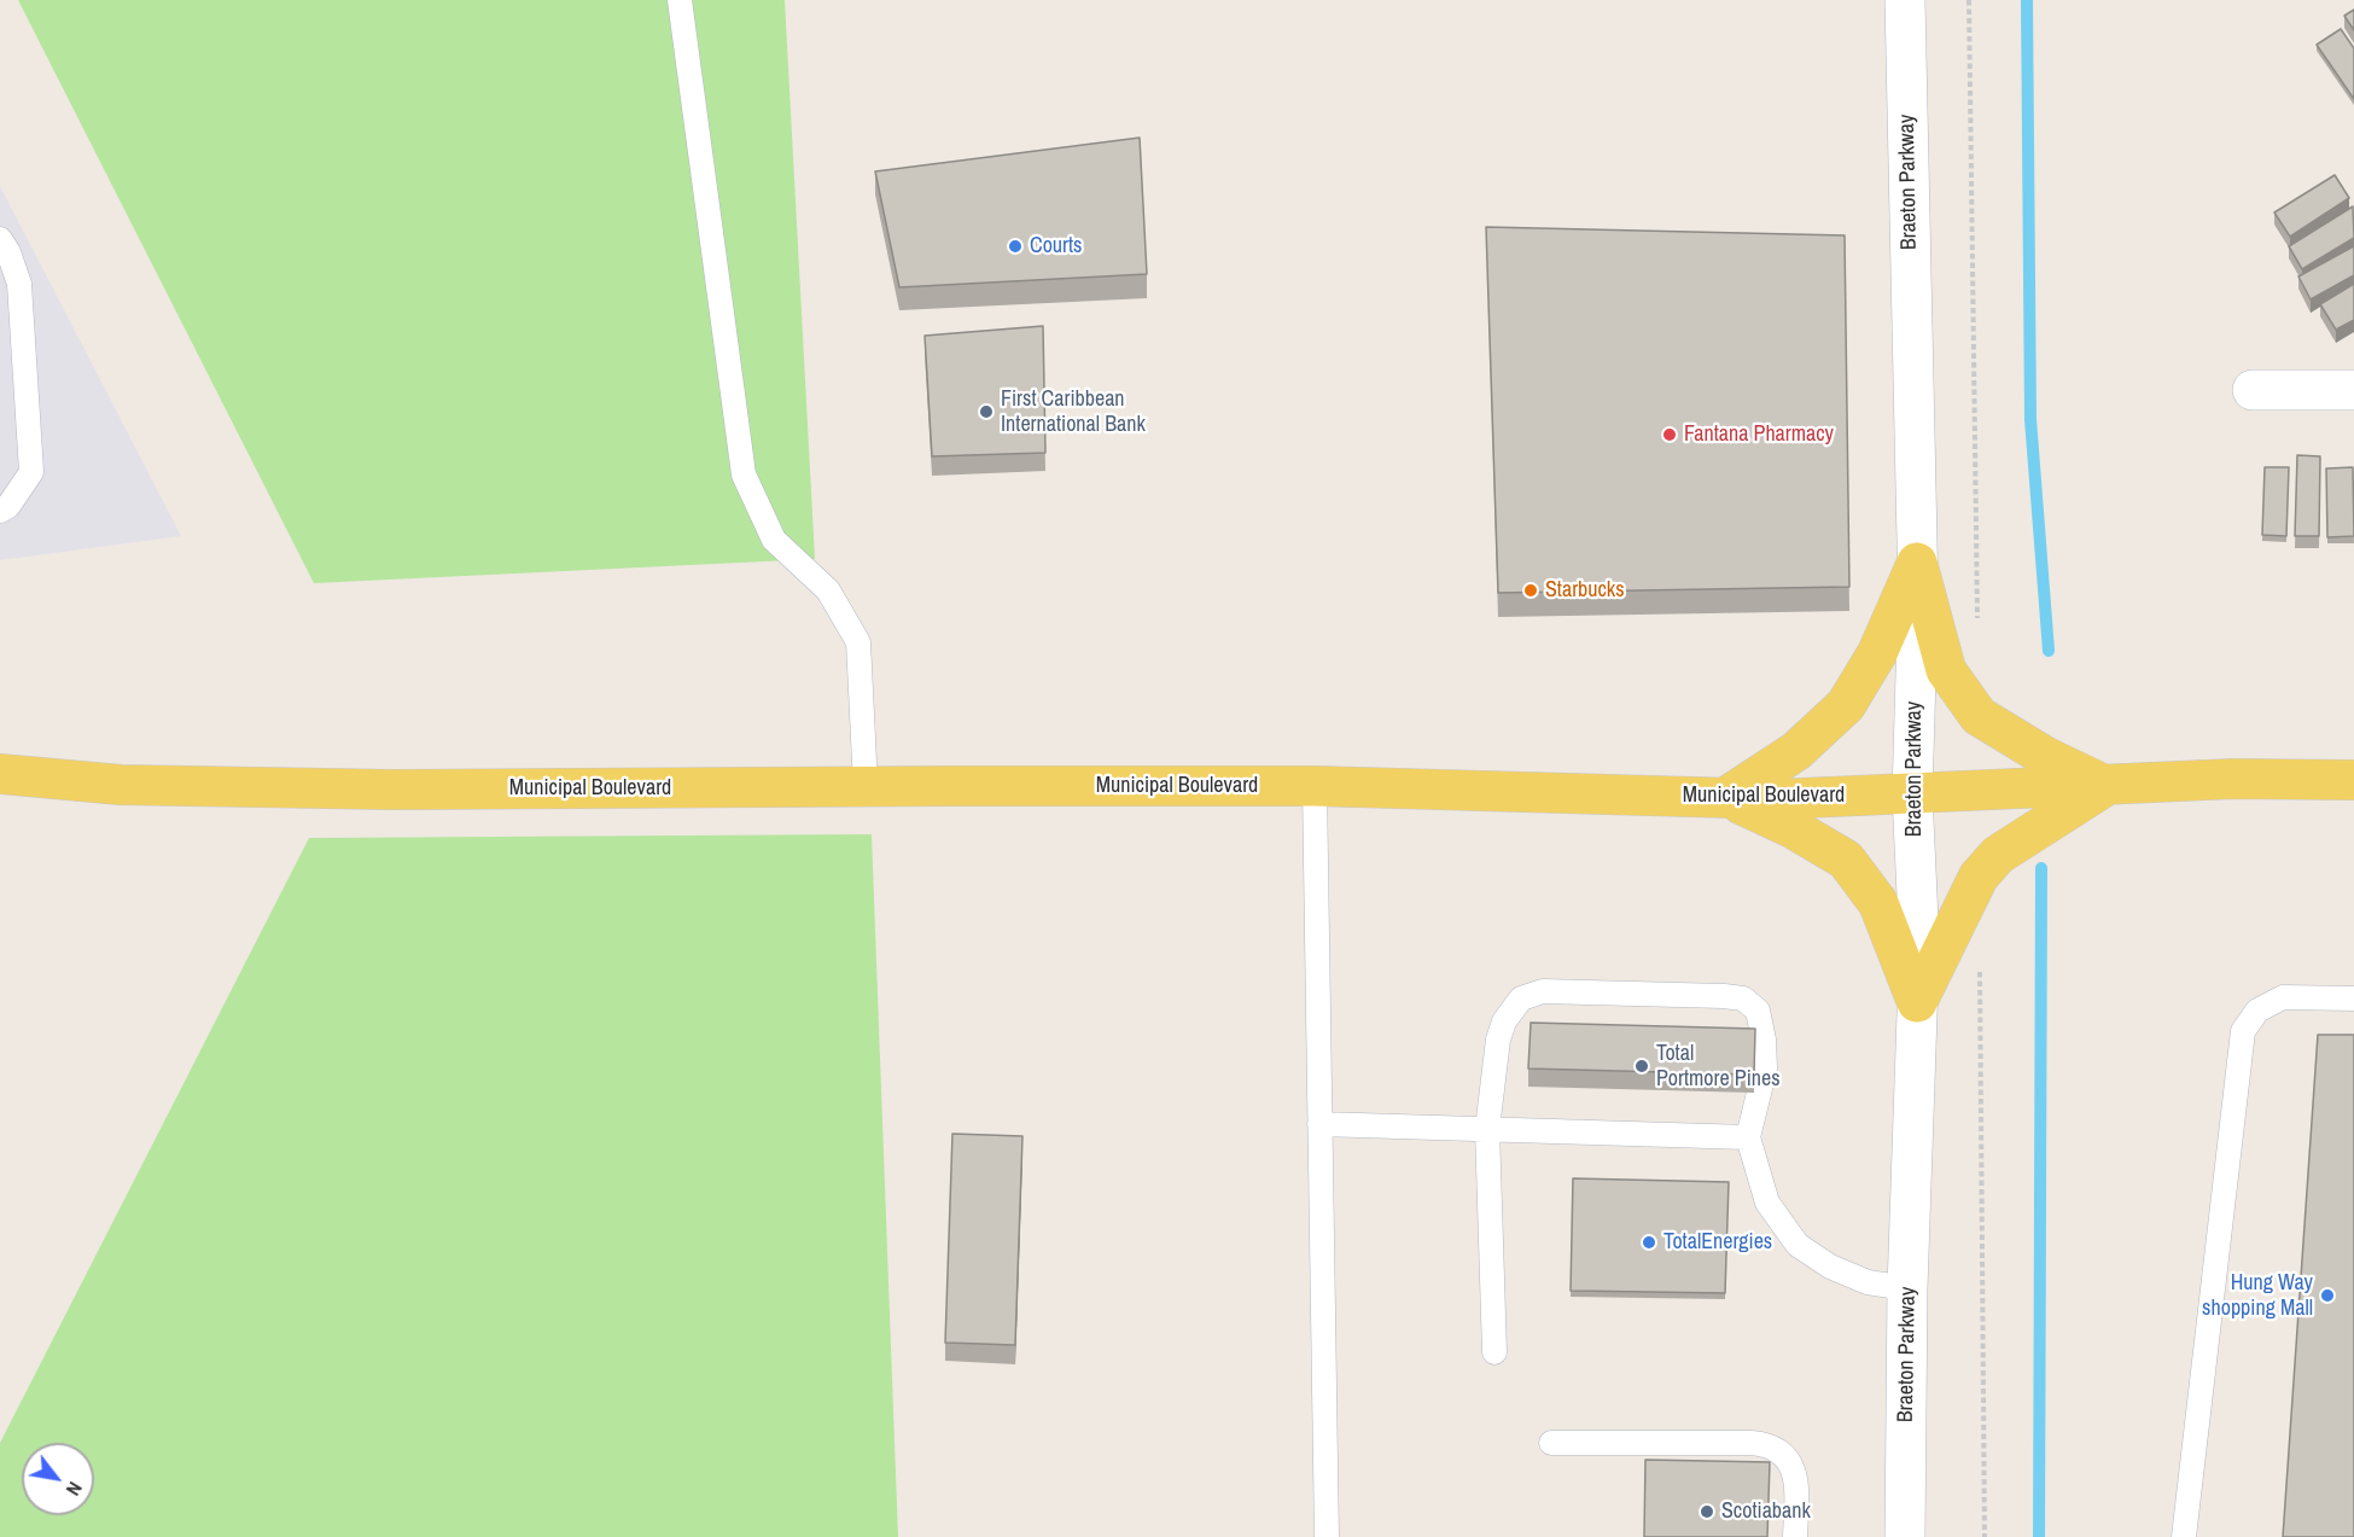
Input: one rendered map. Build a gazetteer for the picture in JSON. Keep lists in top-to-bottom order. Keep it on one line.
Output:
{"streets":{"main road":["Municipal Boulevard"],"street":["Braeton Parkway"]},"crossings":[["Braeton Parkway","Municipal Boulevard"]],"places":["Courts","First Caribbean International Bank","Fantana Pharmacy","Starbucks","Total Portmore Pines","TotalEnergies","Hung Way shopping Mall","Scotiabank"],"north":"bottom right"}
